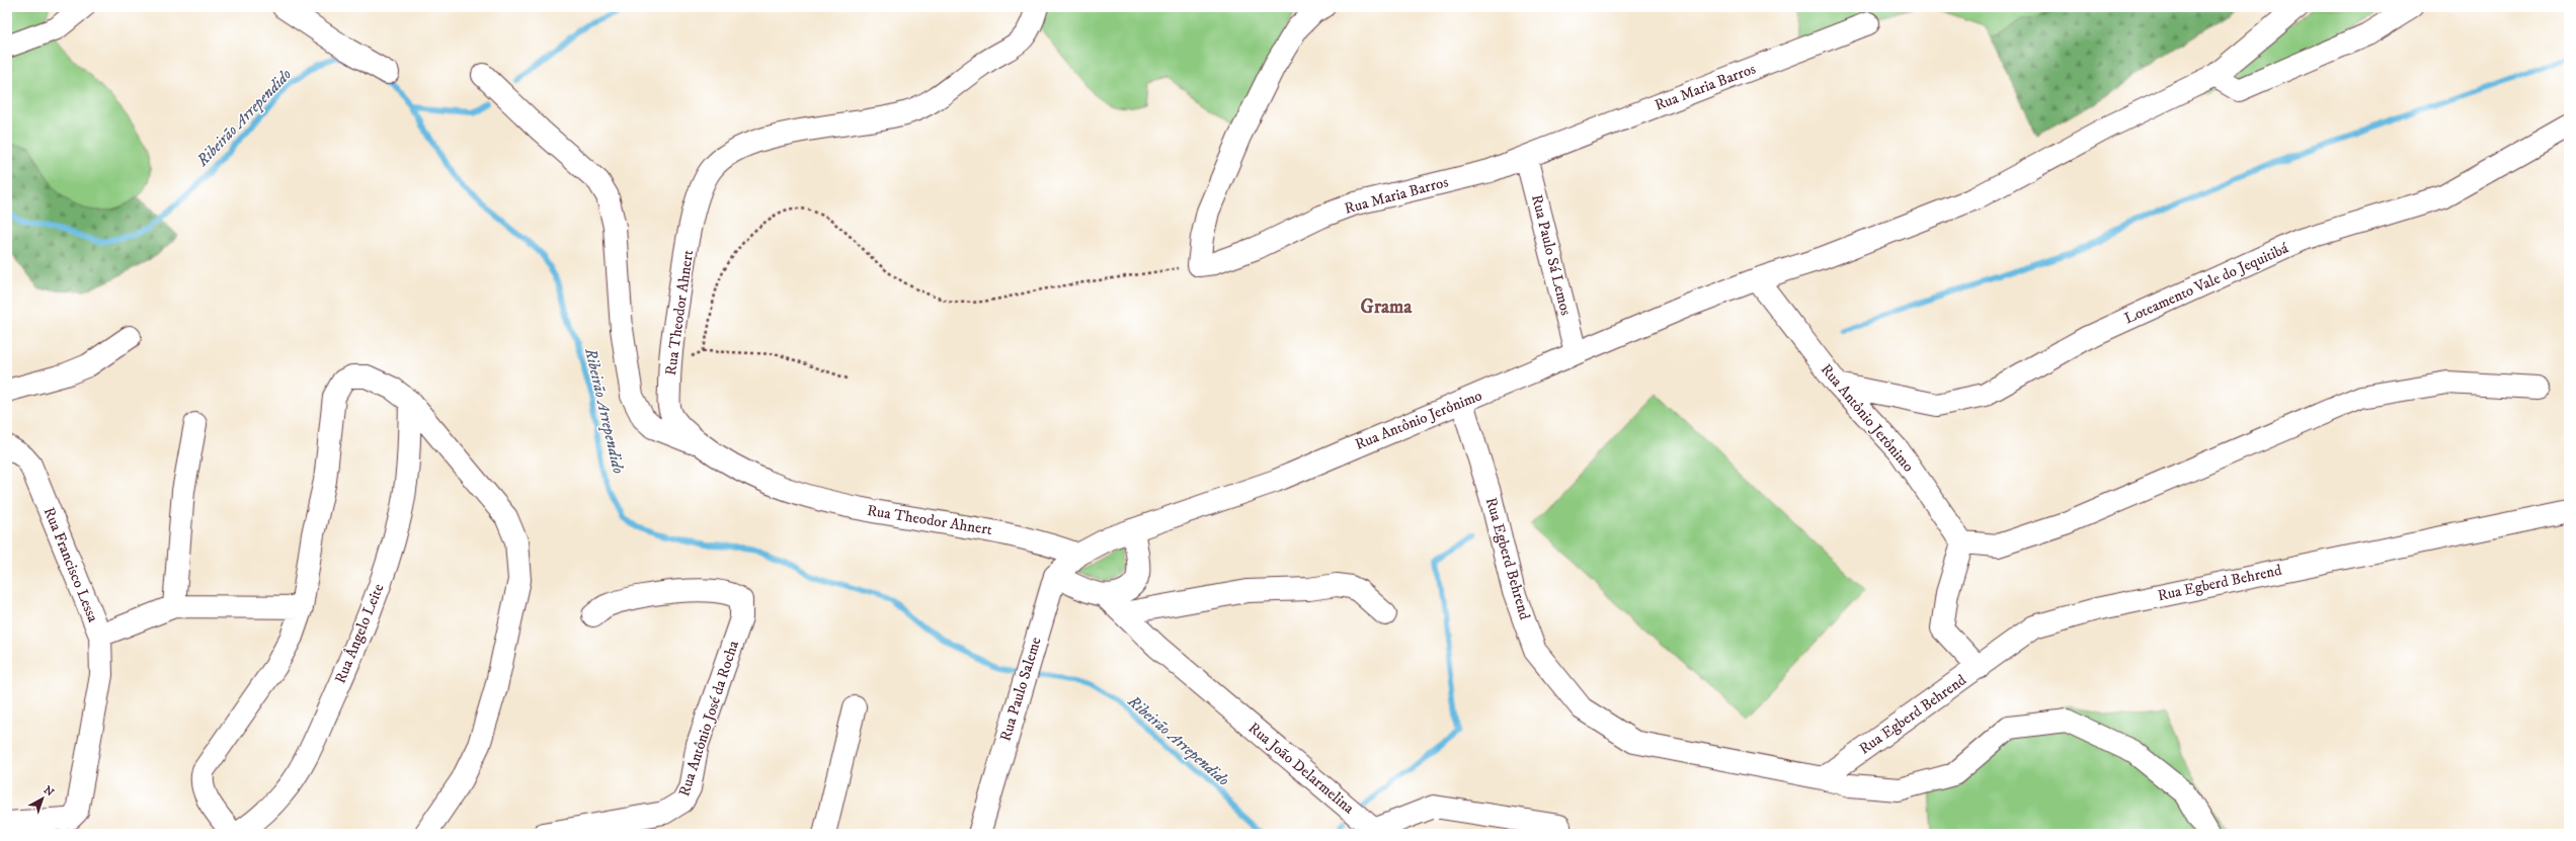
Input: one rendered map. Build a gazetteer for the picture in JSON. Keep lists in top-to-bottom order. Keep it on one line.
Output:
{"streets":{"street":["Rua Maria Barros","Rua Paulo Sá Lemos","Loteamento Vale do Jequitibá","Rua Theodor Ahnert","Rua Antônio Jerônimo","Rua Egberd Behrend","Rua Francisco Lessa","Rua Ângelo Leite","Rua Paulo Saleme","Rua Antônio José da Rocha","Rua João Delarmelina"]},"crossings":[["Rua Maria Barros","Rua Paulo Sá Lemos"],["Rua Paulo Sá Lemos","Rua Antônio Jerônimo"],["Loteamento Vale do Jequitibá","Rua Antônio Jerônimo"],["Rua Theodor Ahnert","Rua Antônio Jerônimo"],["Rua Antônio Jerônimo","Rua Egberd Behrend"]],"districts":["Grama"],"water":["Ribeirão Arrependido"],"north":"top right"}
